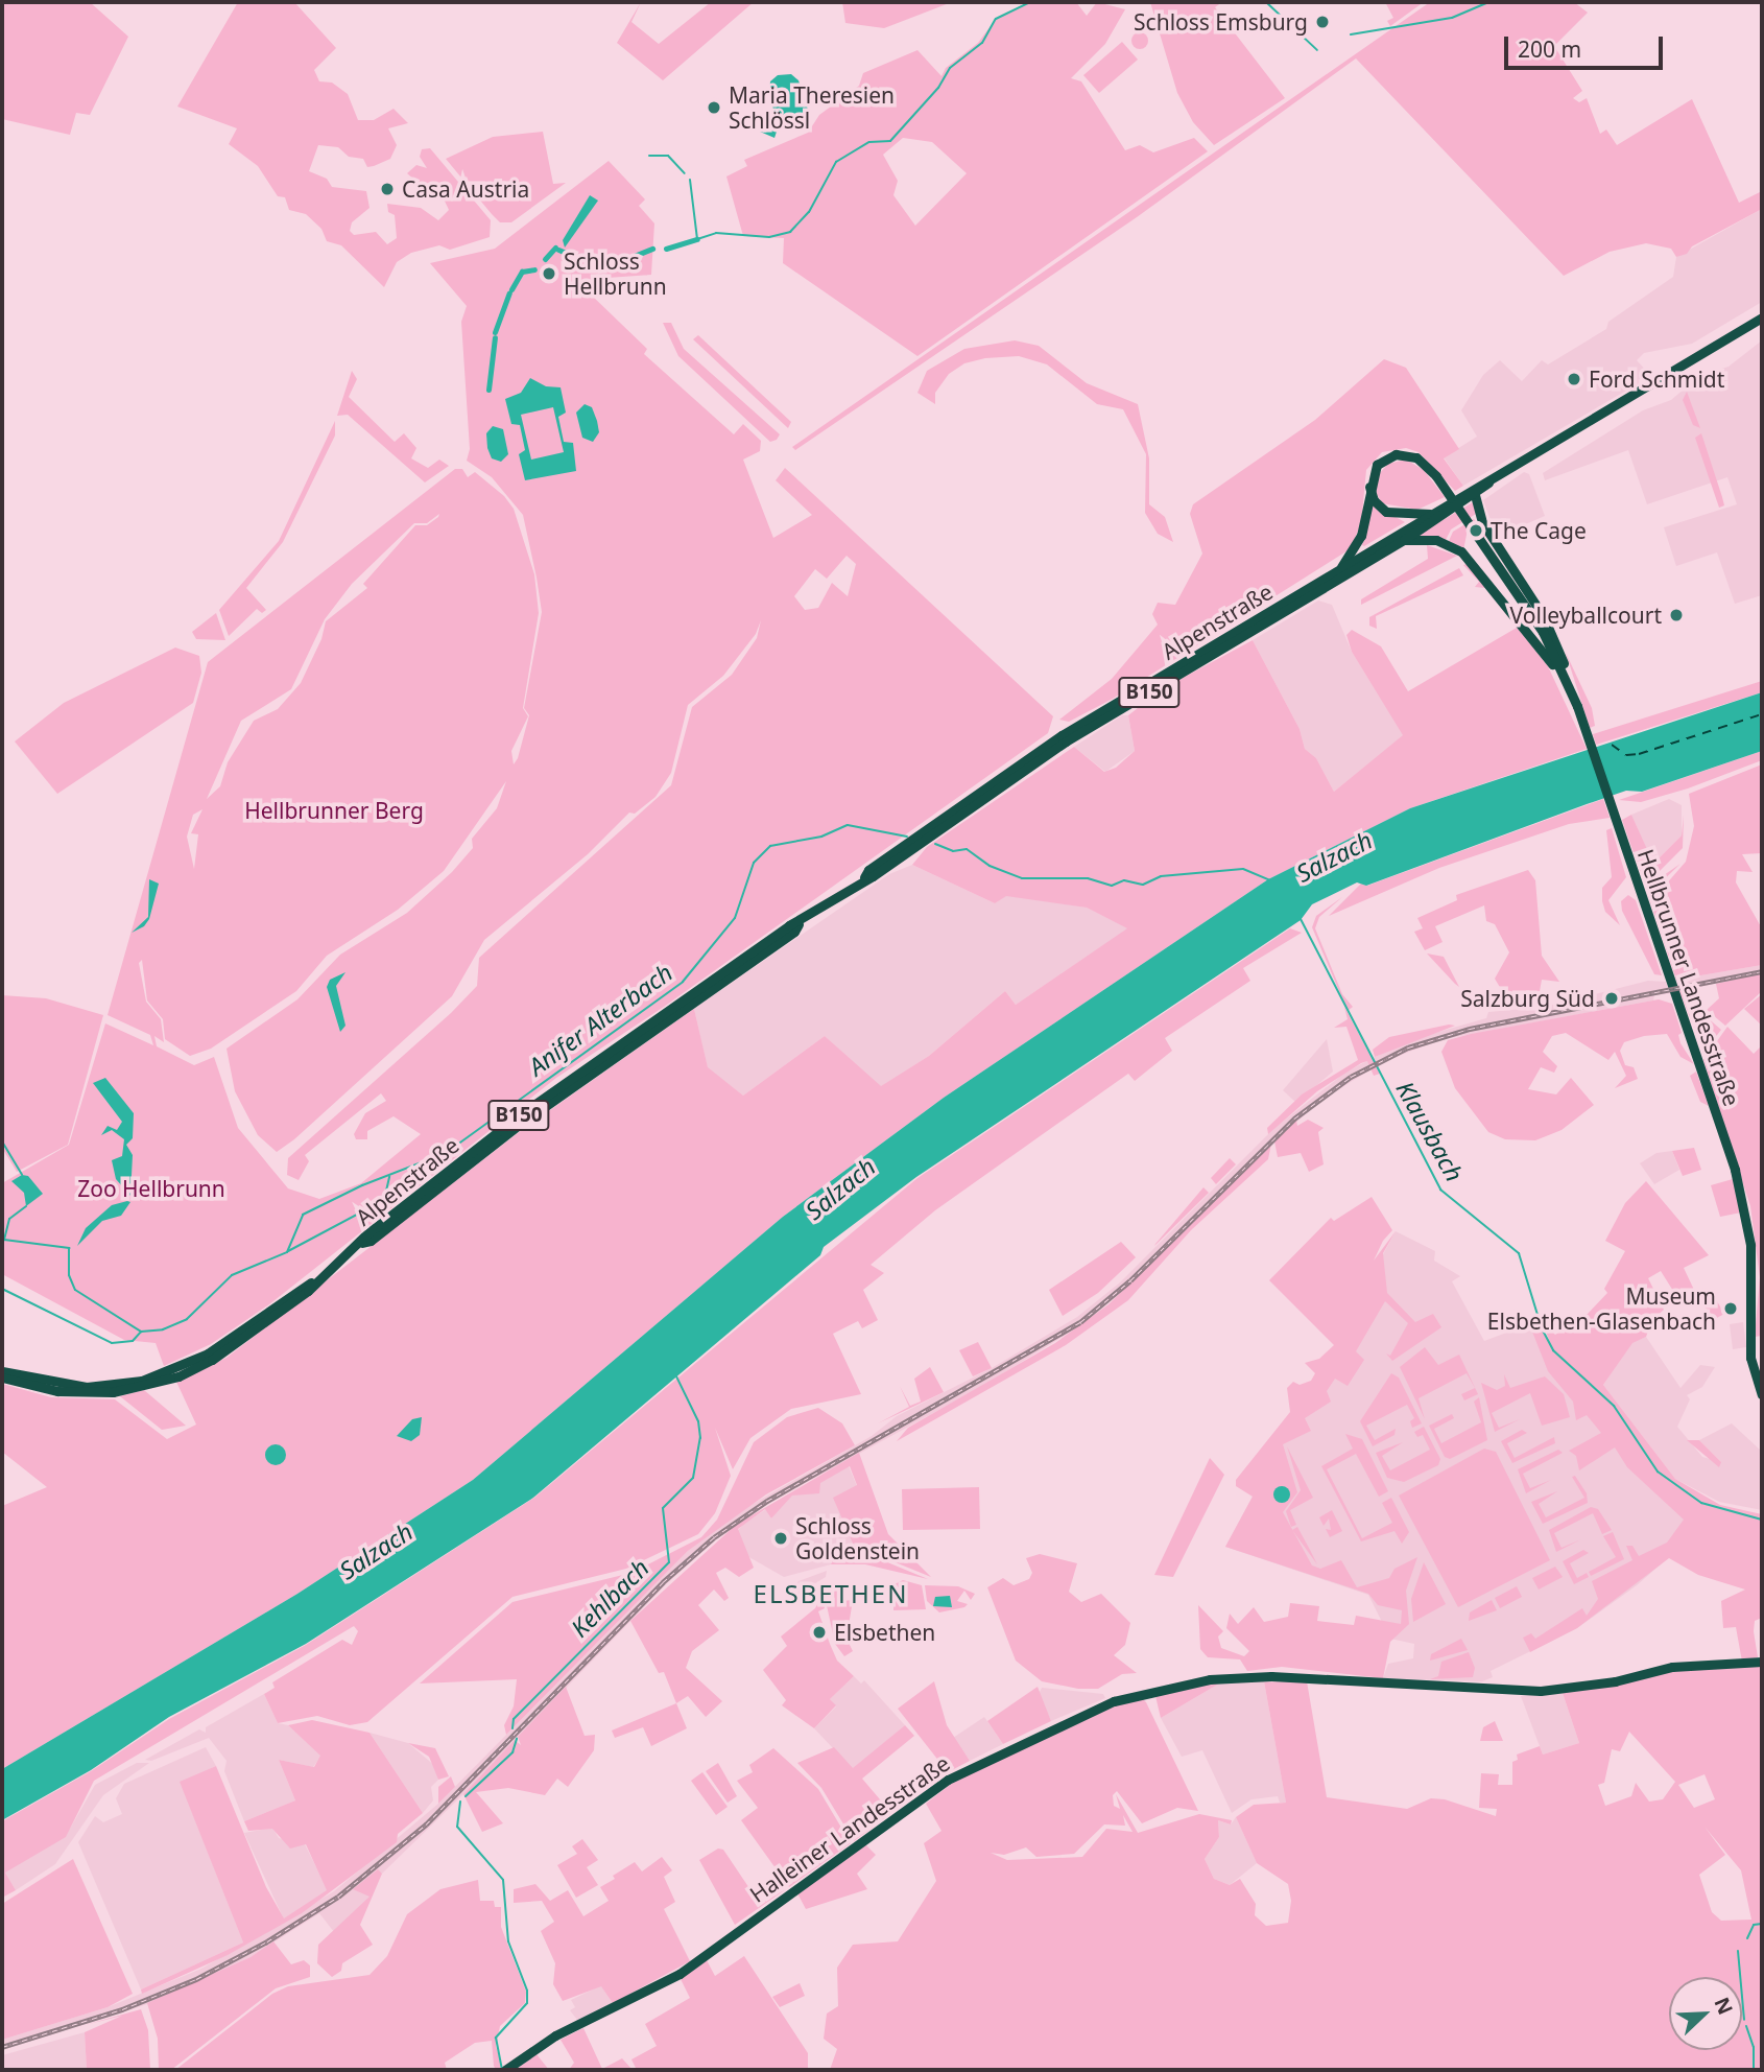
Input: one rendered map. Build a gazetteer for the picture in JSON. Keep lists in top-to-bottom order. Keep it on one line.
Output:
{"streets":{"main road":["Alpenstraße","B150","Hellbrunner Landesstraße","Halleiner Landesstraße"]},"crossings":[["Alpenstraße","Hellbrunner Landesstraße"]],"districts":["ELSBETHEN"],"water":["Salzach","Anifer Alterbach","Klausbach","Kehlbach"],"parks":["Hellbrunner Berg","Zoo Hellbrunn"],"places":["Schloss Emsburg","Maria Theresien Schlössl","Casa Austria","Schloss Hellbrunn","Ford Schmidt","The Cage","Volleyballcourt","Salzburg Süd","Museum Elsbethen-Glasenbach","Schloss Goldenstein","Elsbethen"],"scale_bar":"200 m","north":"top right"}
